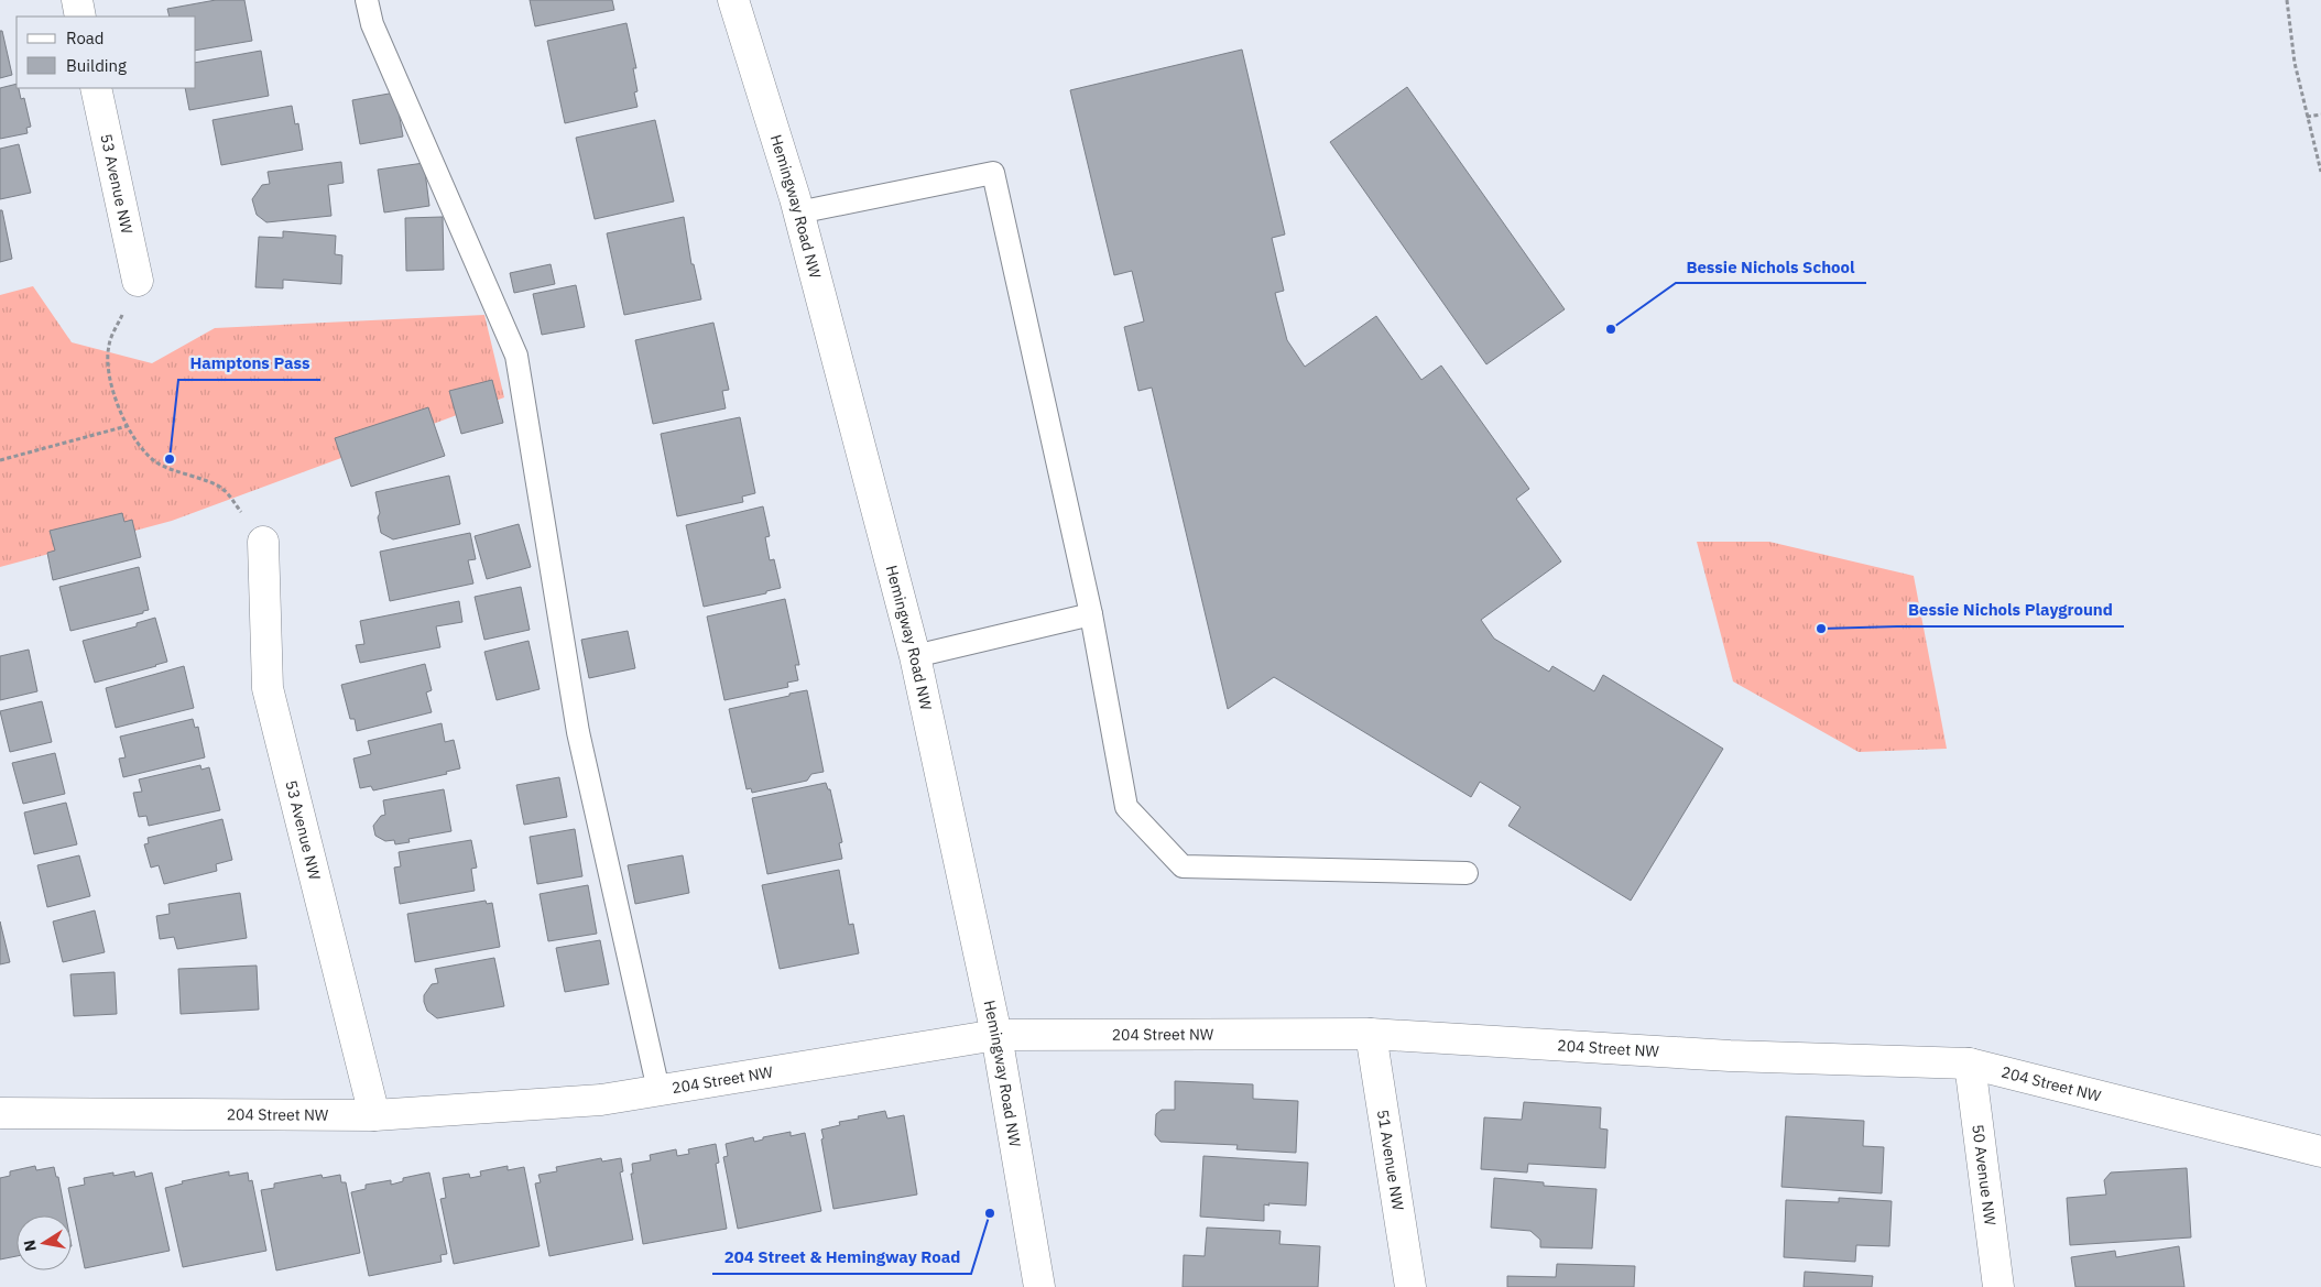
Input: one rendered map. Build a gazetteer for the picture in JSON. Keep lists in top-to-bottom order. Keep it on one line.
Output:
{"streets":{"street":["53 Avenue NW","Hemingway Road NW","204 Street NW","51 Avenue NW","50 Avenue NW"]},"crossings":[["53 Avenue NW","204 Street NW"],["Hemingway Road NW","204 Street NW"],["204 Street NW","51 Avenue NW"],["204 Street NW","50 Avenue NW"]],"places":["Bessie Nichols School","Hamptons Pass","Bessie Nichols Playground","204 Street & Hemingway Road"],"legend":["Road","Building"],"north":"left"}
